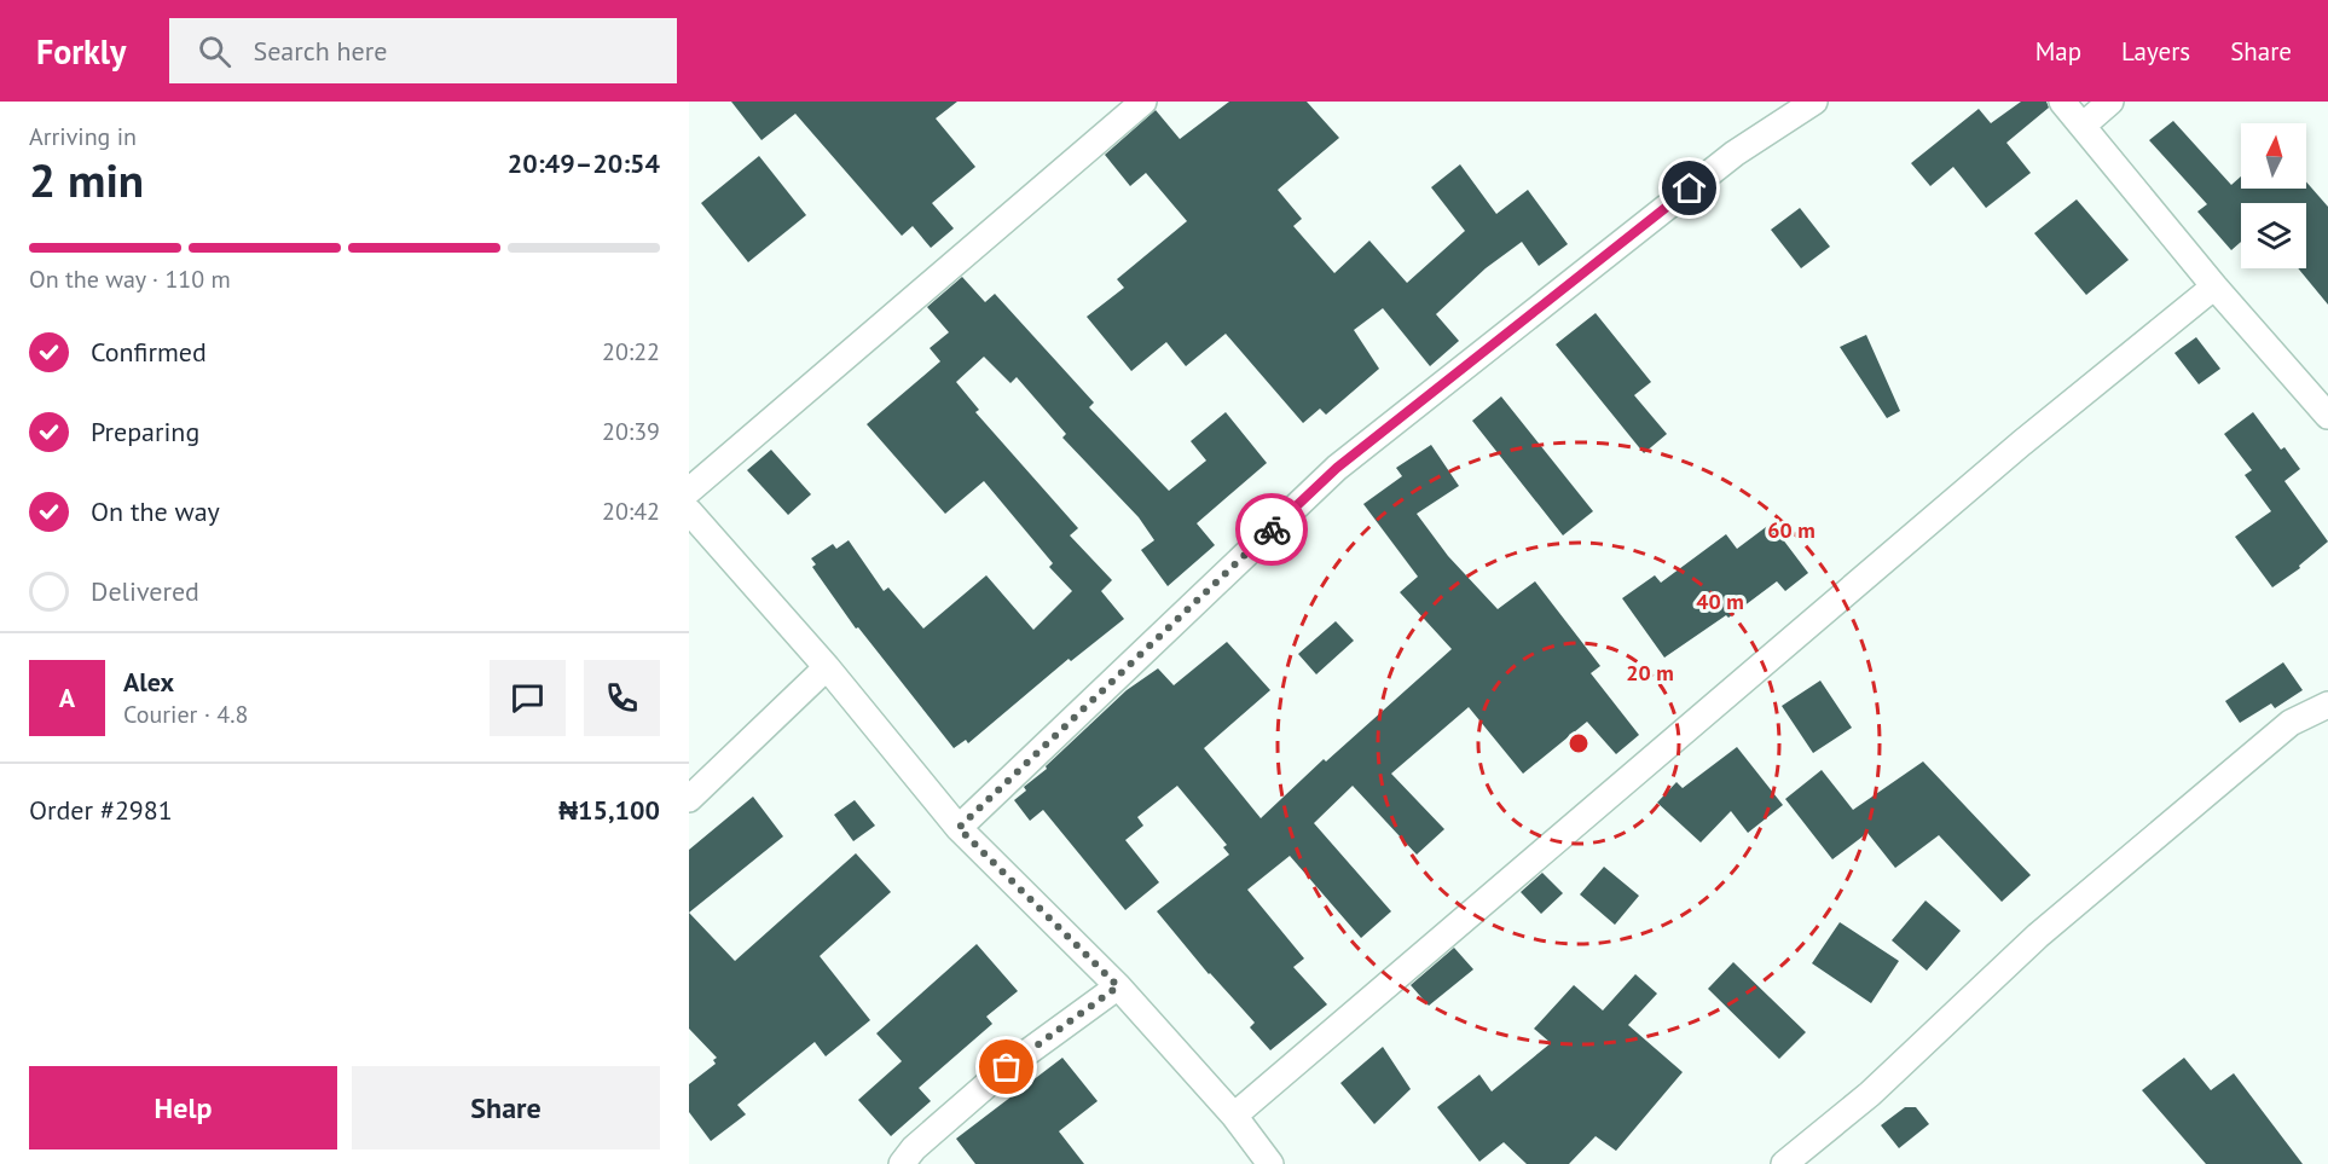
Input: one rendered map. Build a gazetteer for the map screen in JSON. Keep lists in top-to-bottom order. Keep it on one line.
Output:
{"north":"top","page":{"header":"Forkly","search":"Search here","nav":["Map","Layers","Share"],"heading":["2 min","Arriving in","20:49–20:54"],"panel":["Alex","Courier · 4.8","Order #2981","₦15,100"],"bar":"On the way · 110 m","list":[["Confirmed","20:22"],["Preparing","20:39"],["On the way","20:42"],"Delivered"],"round":"A","buttons":["Help","Share"]},"rings":["60 m","40 m","20 m"]}
